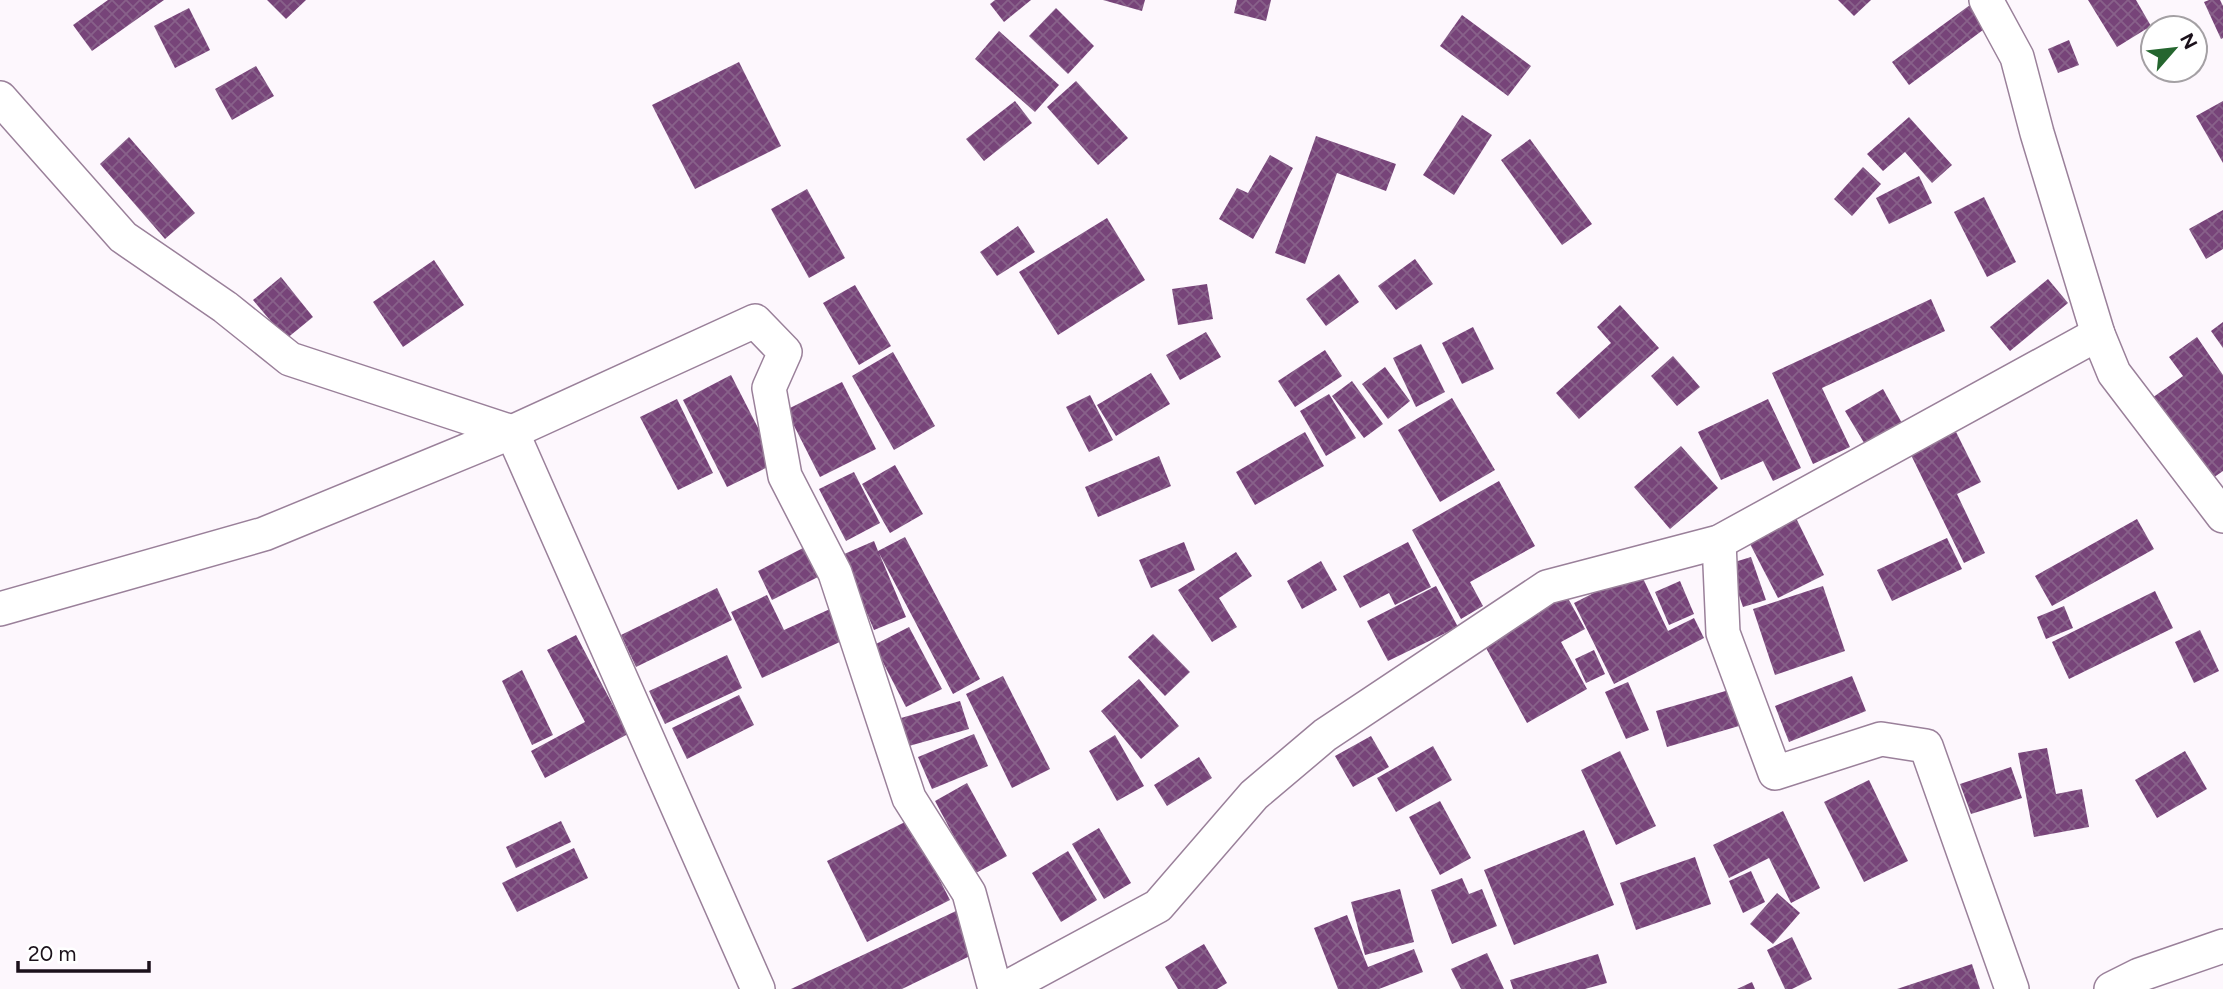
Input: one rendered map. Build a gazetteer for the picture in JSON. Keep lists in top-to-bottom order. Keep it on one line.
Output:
{"scale_bar":"20 m","north":"top right"}
